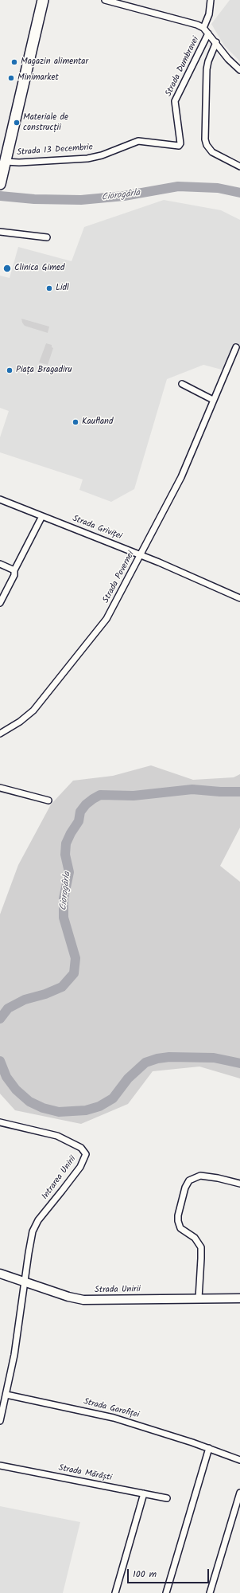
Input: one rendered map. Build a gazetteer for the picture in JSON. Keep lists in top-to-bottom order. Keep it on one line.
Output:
{"streets":{"main road":["Strada Unirii"],"street":["Strada Dumbravei","Strada 13 Decembrie","Strada Griviței","Strada Povernei","Intrarea Unirii","Strada Garofiței","Strada Mărăști"]},"crossings":[["Strada Dumbravei","Strada 13 Decembrie"],["Strada Griviței","Strada Povernei"],["Intrarea Unirii","Strada Unirii"]],"water":["Ciorogârla"],"places":["Magazin alimentar","Minimarket","Materiale de construcții","Clinica Gimed","Lidl","Piața Bragadiru","Kaufland"],"scale_bar":"100 m"}
